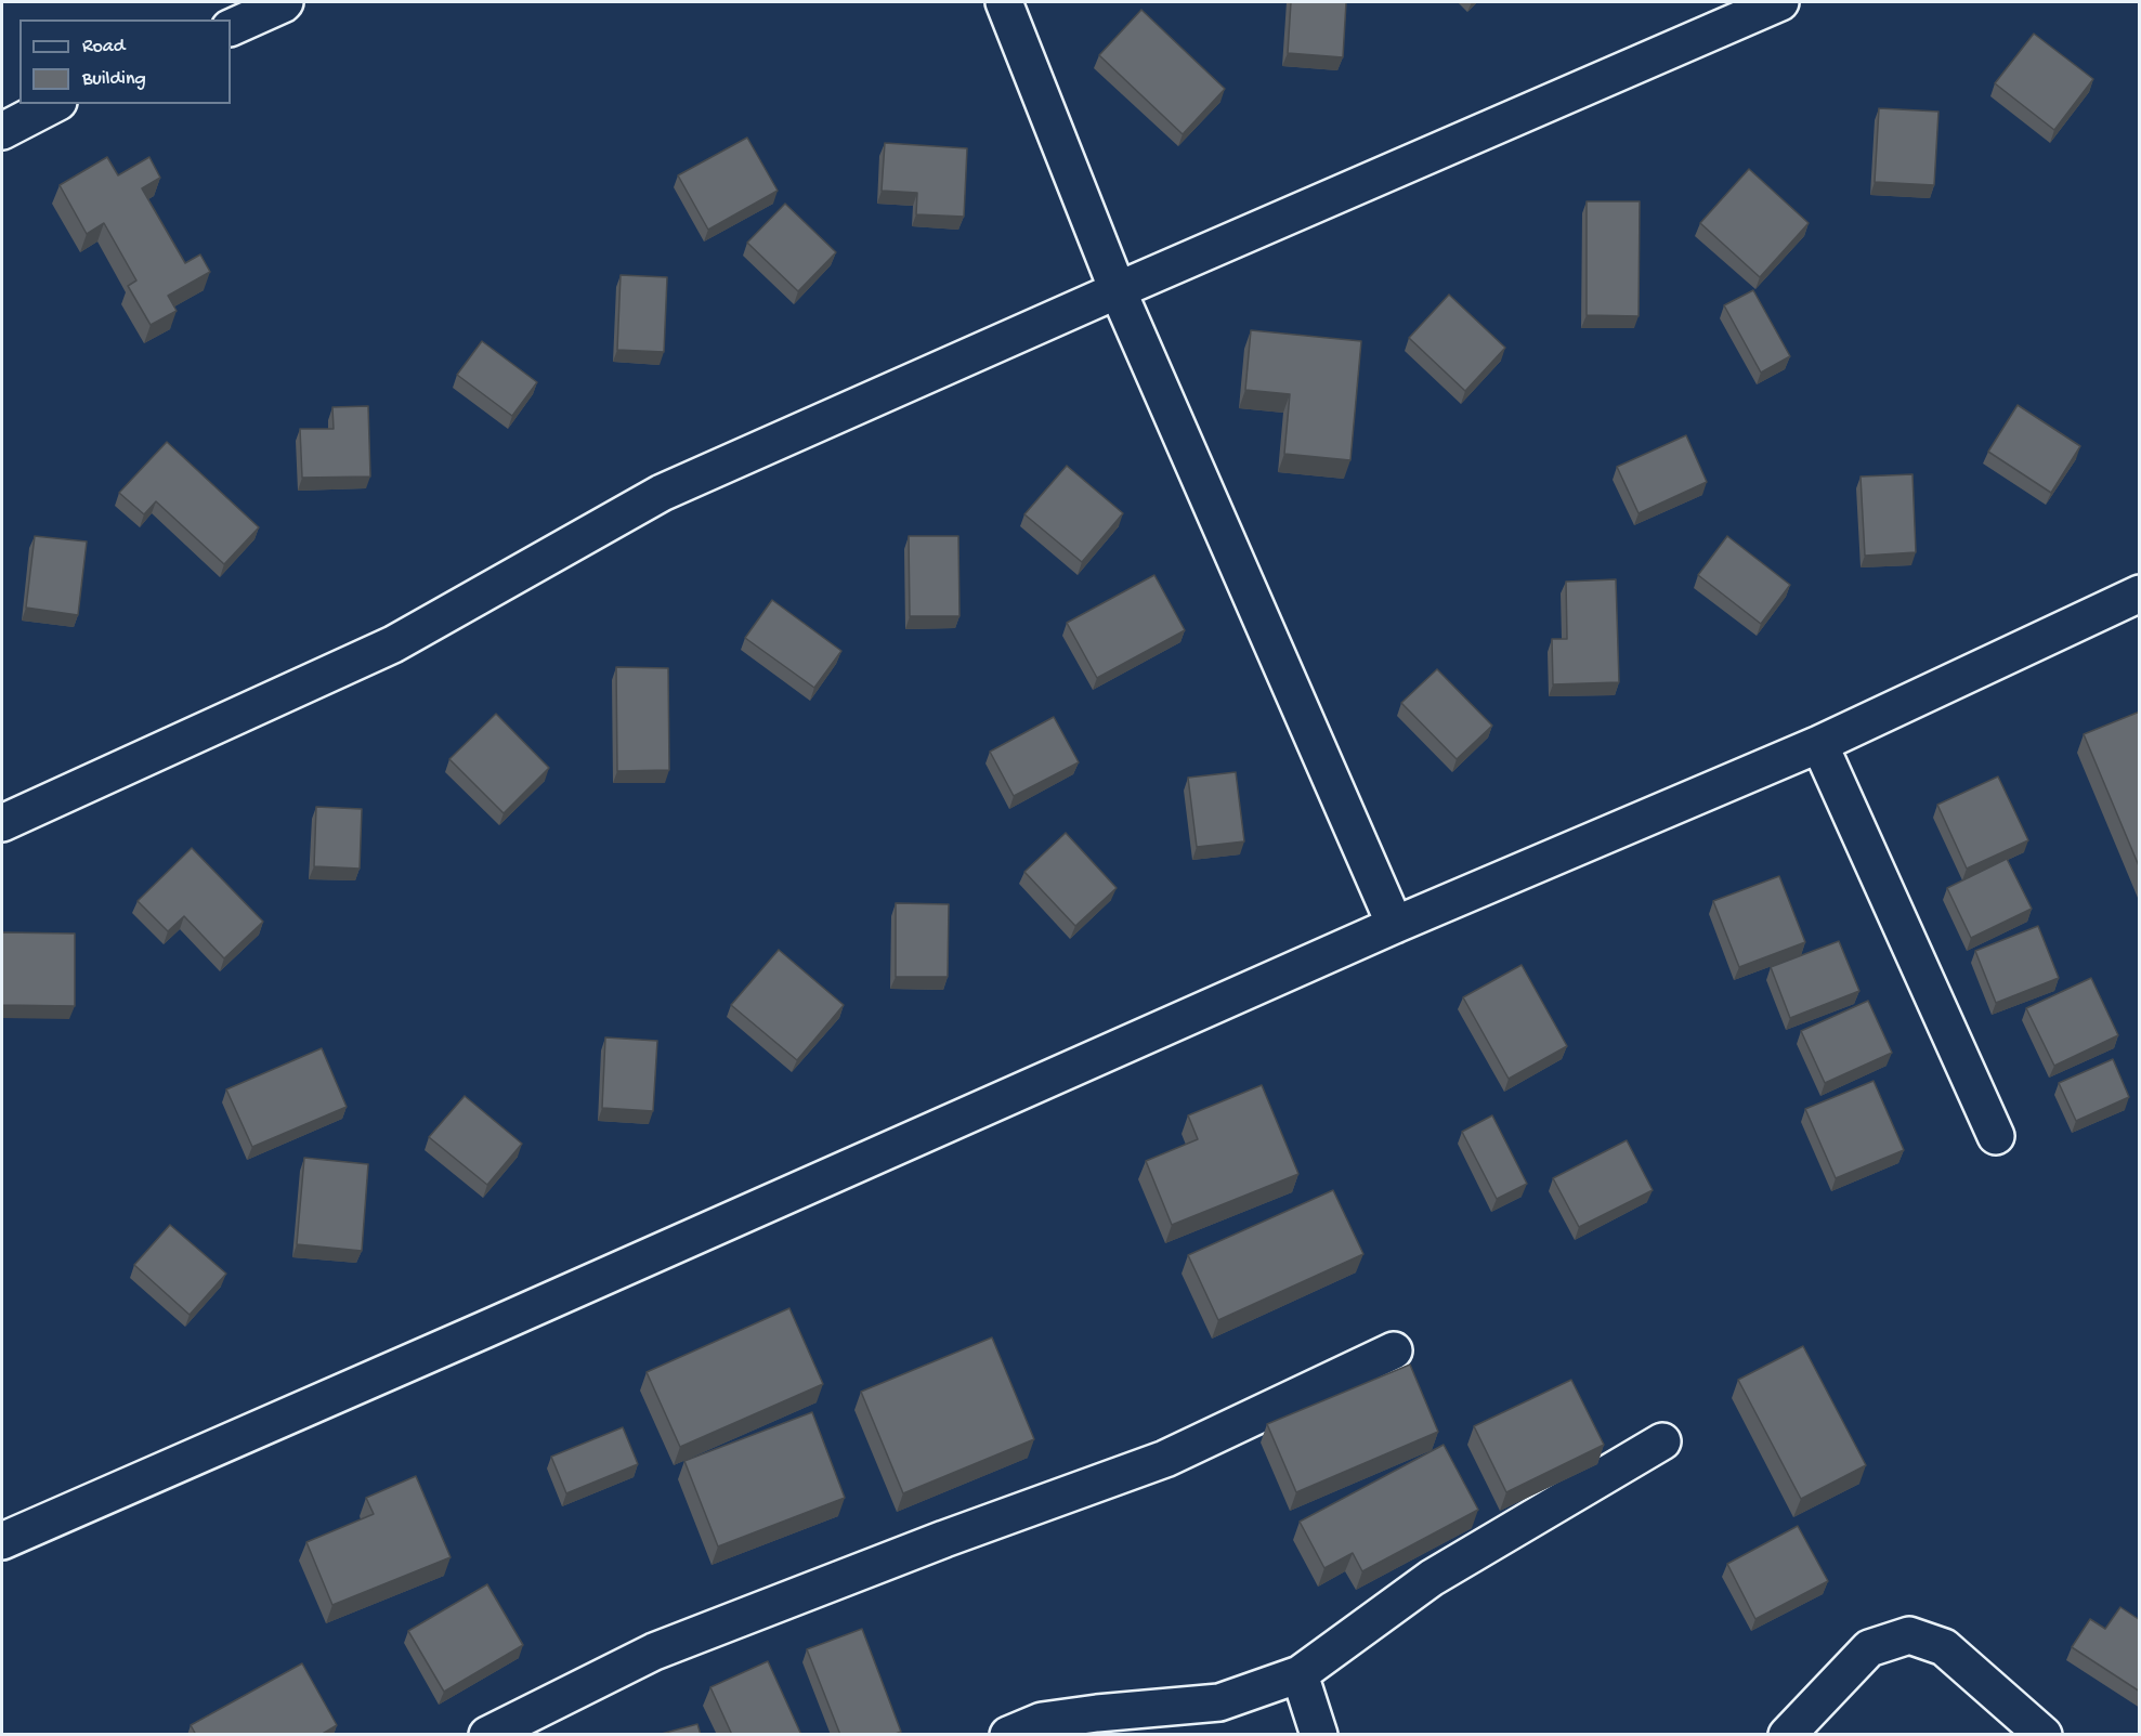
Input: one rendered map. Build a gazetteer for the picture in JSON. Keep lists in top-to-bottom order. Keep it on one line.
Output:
{"legend":["Road","Building"]}
